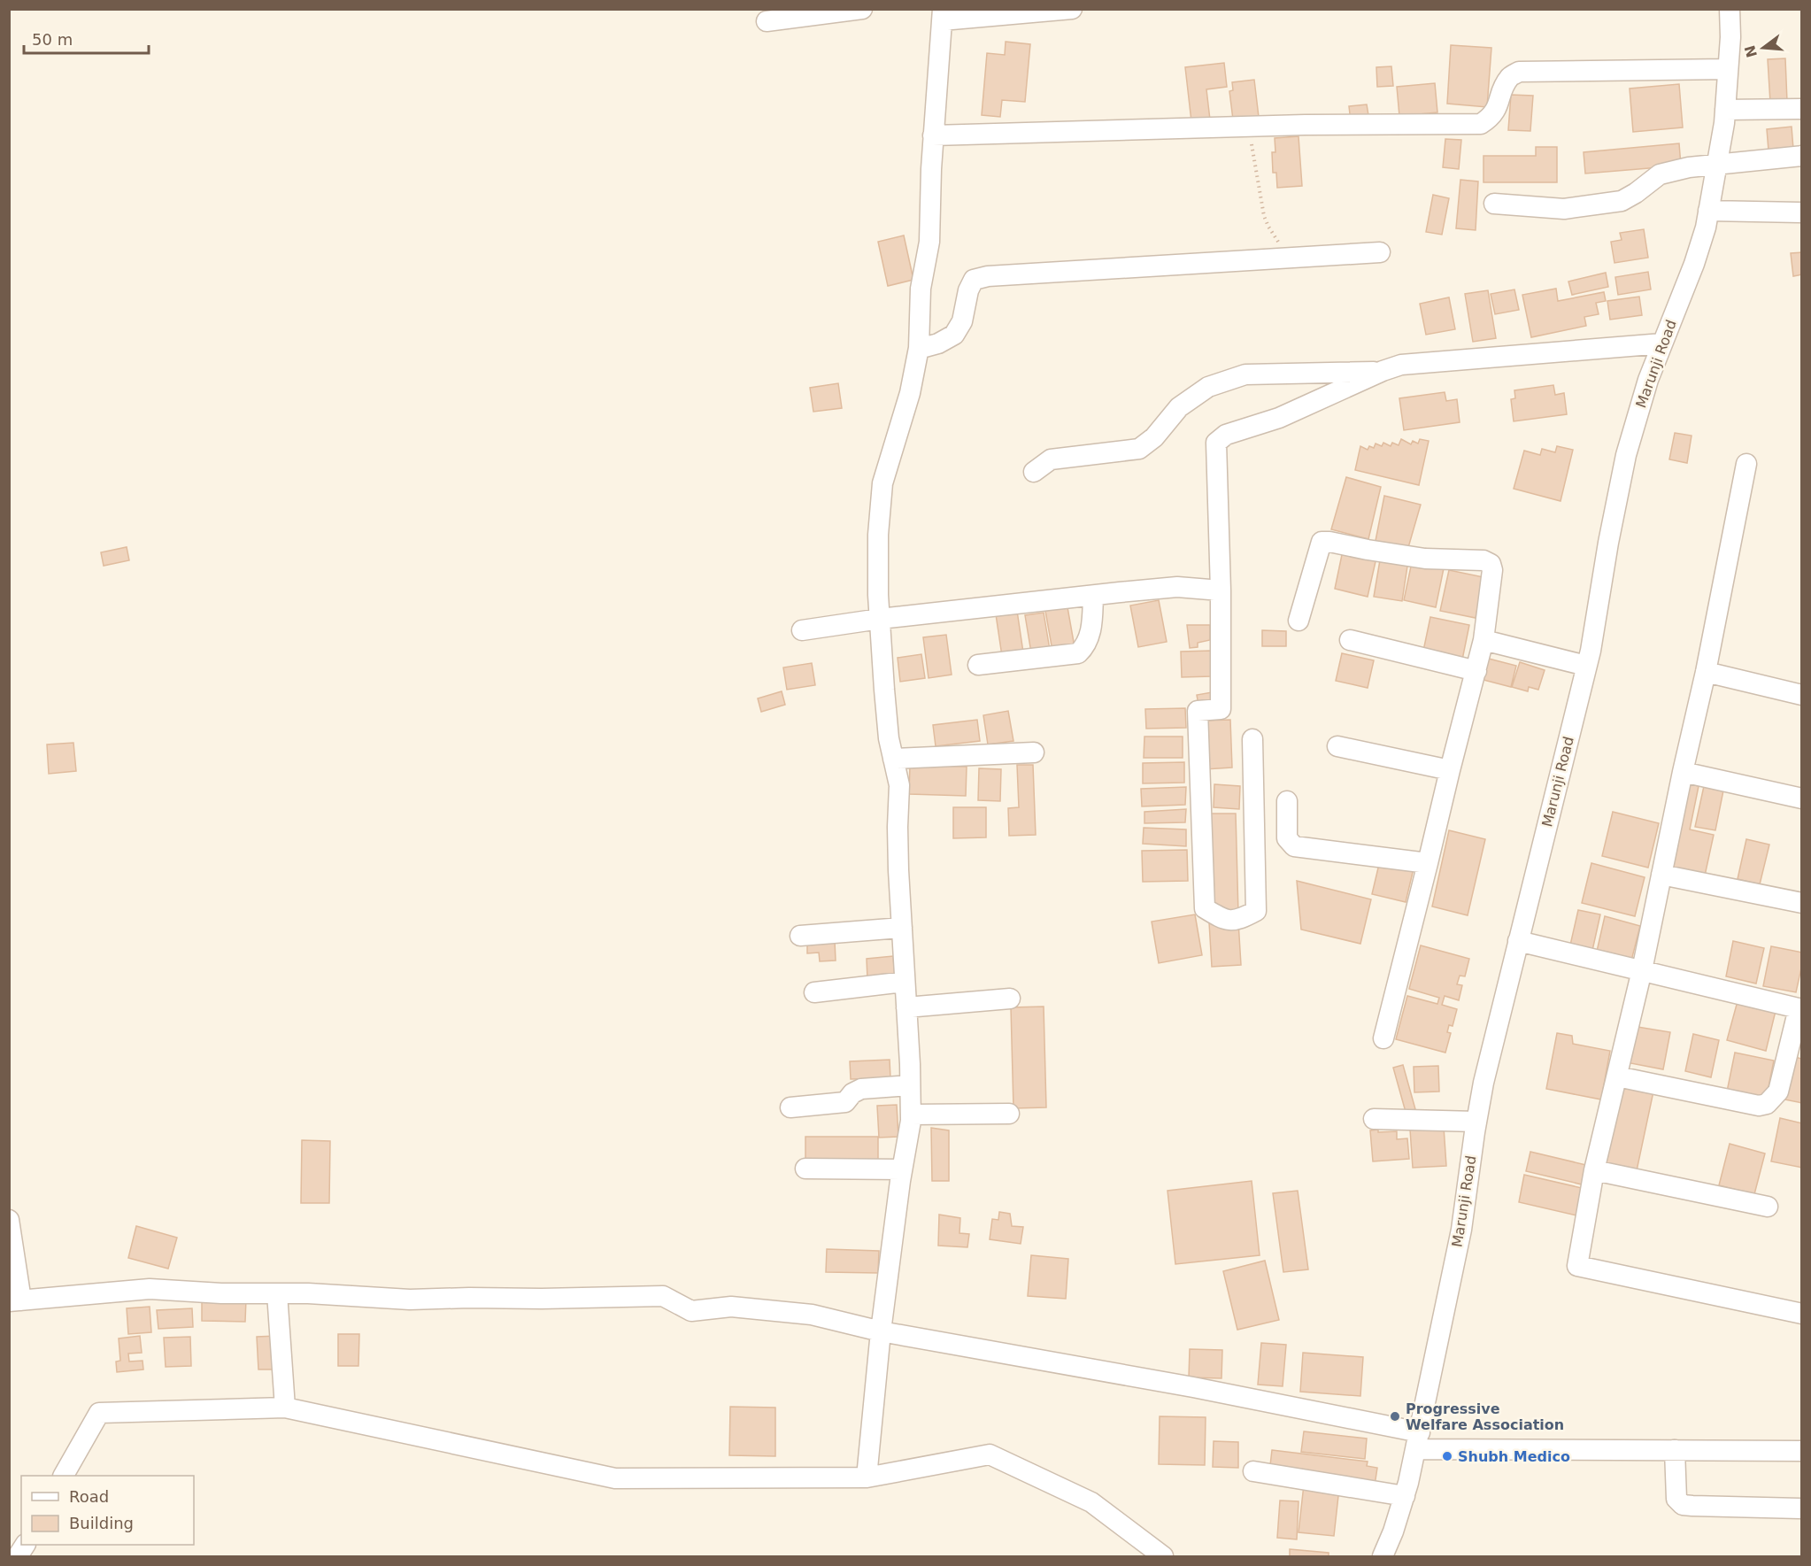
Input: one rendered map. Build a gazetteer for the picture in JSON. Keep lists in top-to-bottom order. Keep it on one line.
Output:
{"streets":{"street":["Marunji Road"]},"places":["Progressive Welfare Association","Shubh Medico"],"legend":["Road","Building"],"scale_bar":"50 m","north":"left"}
